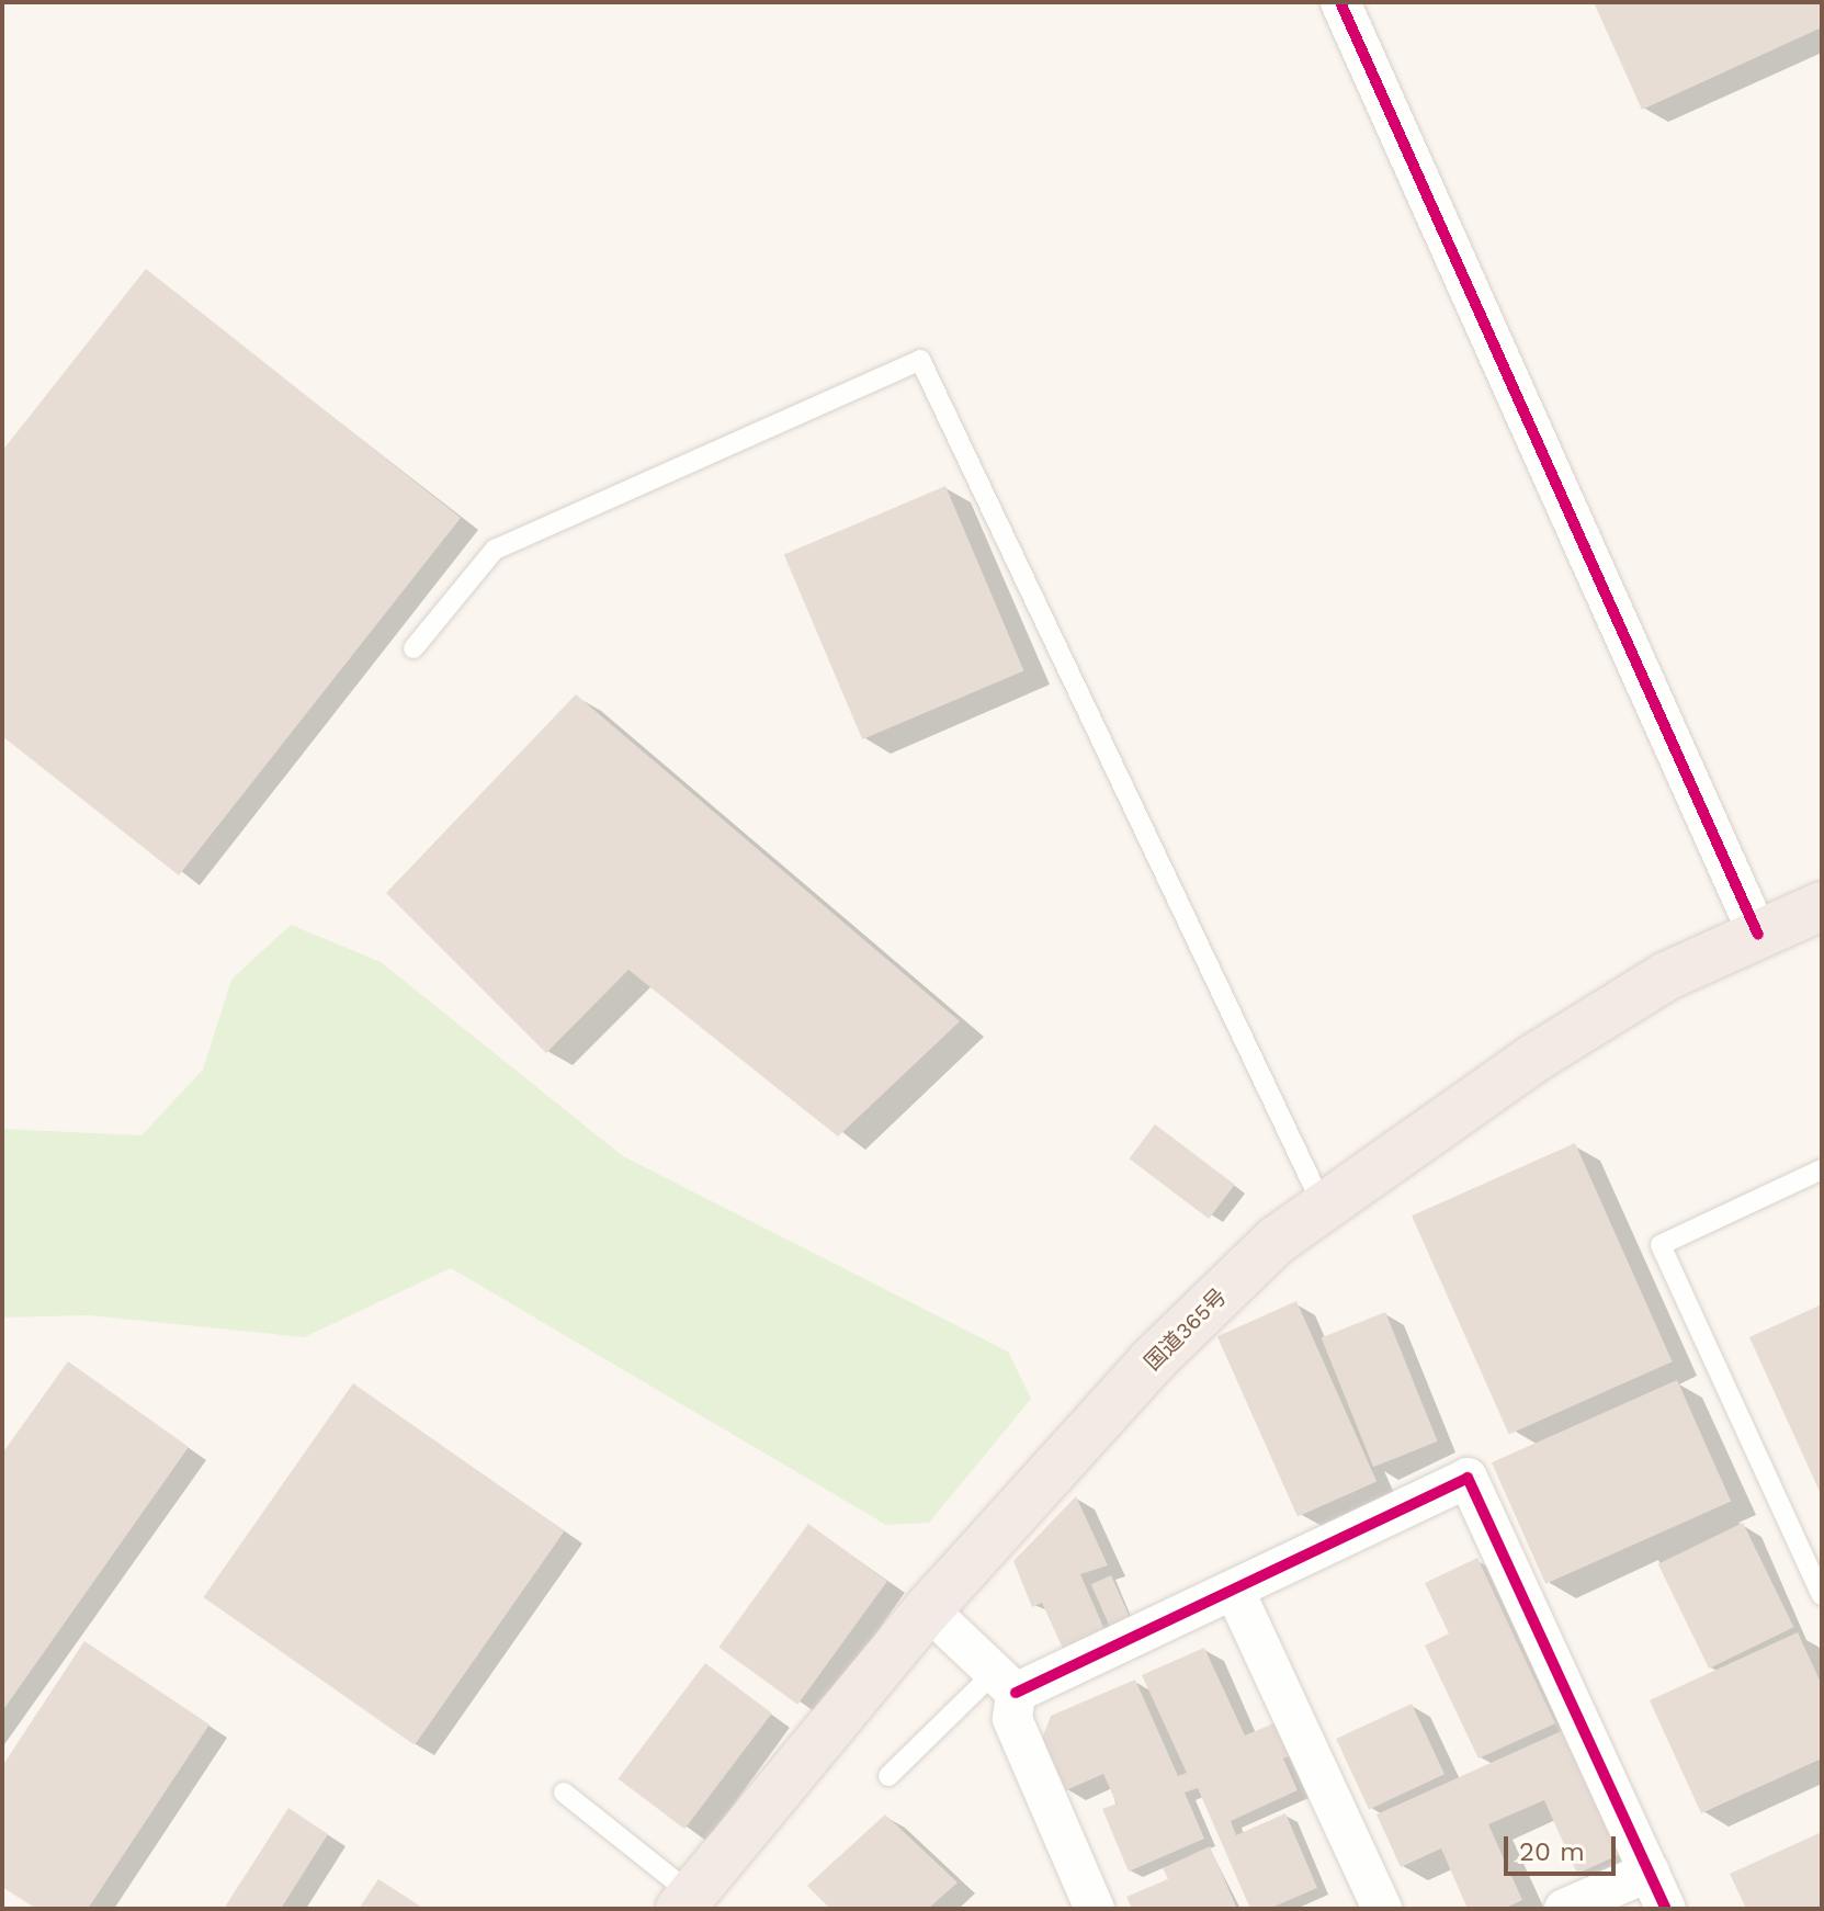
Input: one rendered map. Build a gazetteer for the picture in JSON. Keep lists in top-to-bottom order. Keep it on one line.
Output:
{"streets":{"highway":["国道365号"]},"scale_bar":"20 m"}
